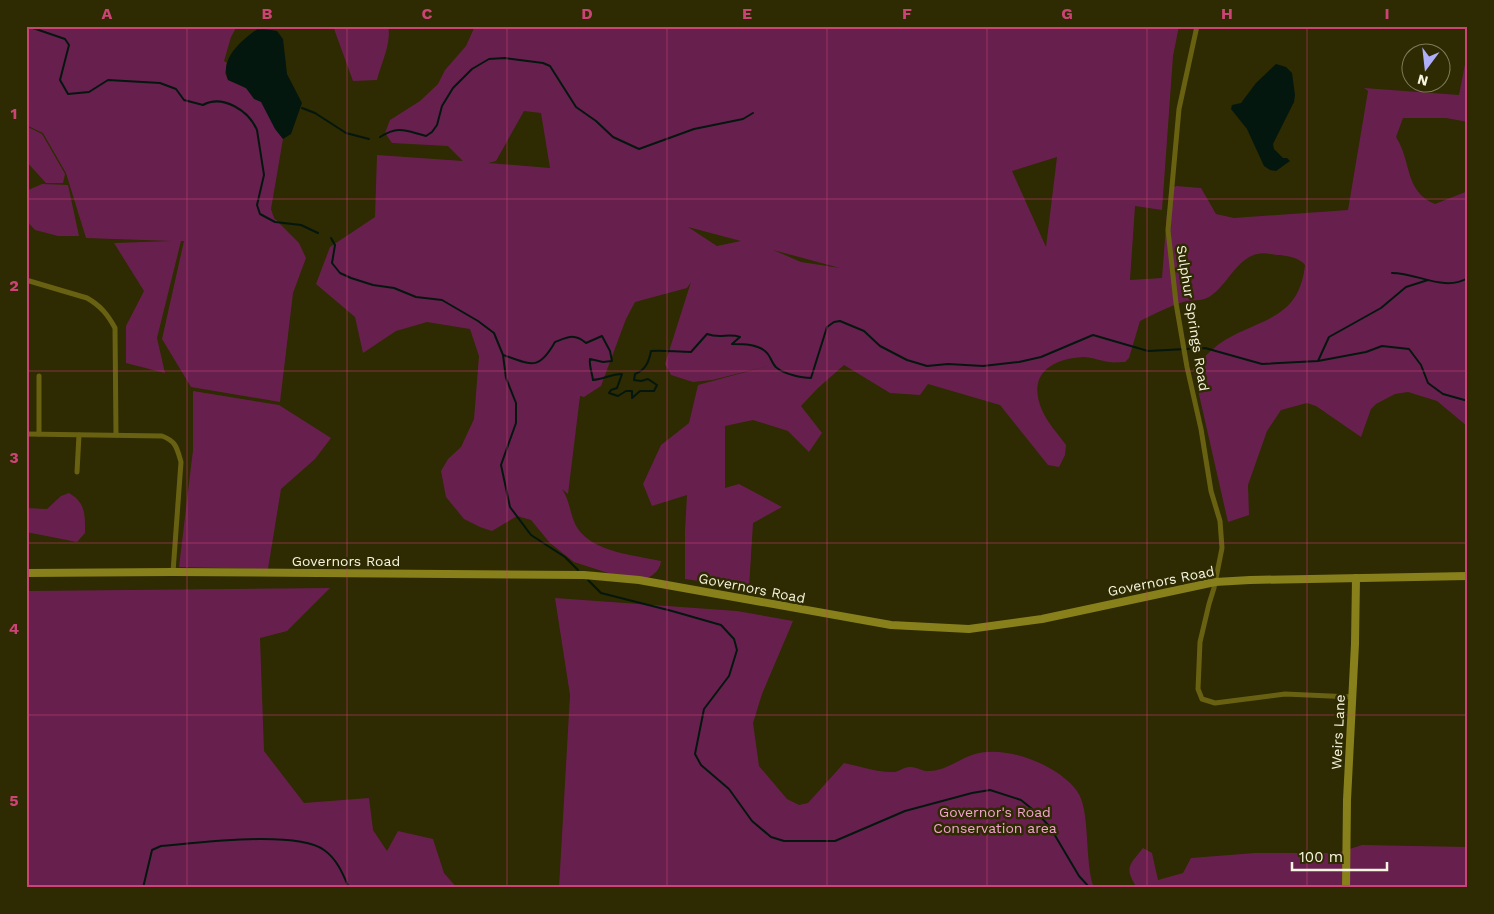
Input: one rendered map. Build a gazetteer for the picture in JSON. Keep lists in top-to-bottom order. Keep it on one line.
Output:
{"streets":{"main road":["Governors Road","Weirs Lane"],"street":["Sulphur Springs Road"]},"crossings":[["Sulphur Springs Road","Governors Road"],["Sulphur Springs Road","Weirs Lane"],["Governors Road","Weirs Lane"]],"parks":["Governor's Road Conservation area"],"scale_bar":"100 m","north":"bottom","grid":{"columns":["A","B","C","D","E","F","G","H","I"],"rows":["1","2","3","4","5"]}}
